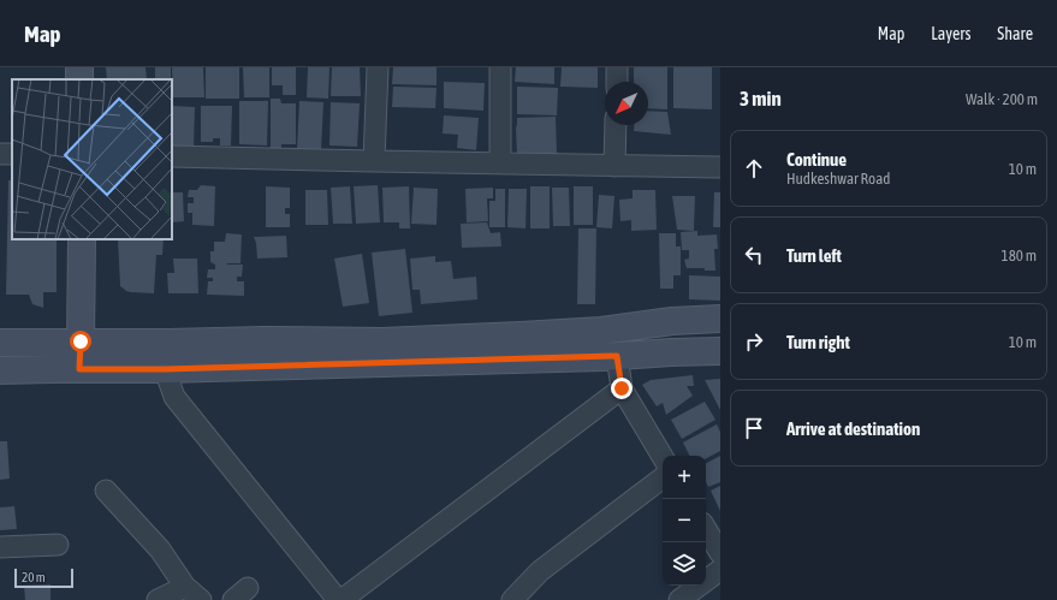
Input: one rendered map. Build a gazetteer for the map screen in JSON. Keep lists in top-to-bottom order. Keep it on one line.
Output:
{"scale_bar":"20 m","north":"bottom left","page":{"header":"Map","nav":["Map","Layers","Share"],"heading":["3 min","Walk · 200 m"],"list":[["Continue","Hudkeshwar Road","10 m"],["Turn left","180 m"],["Turn right","10 m"],"Arrive at destination"],"map_buttons":["+","−"],"scale":"20 m"}}
